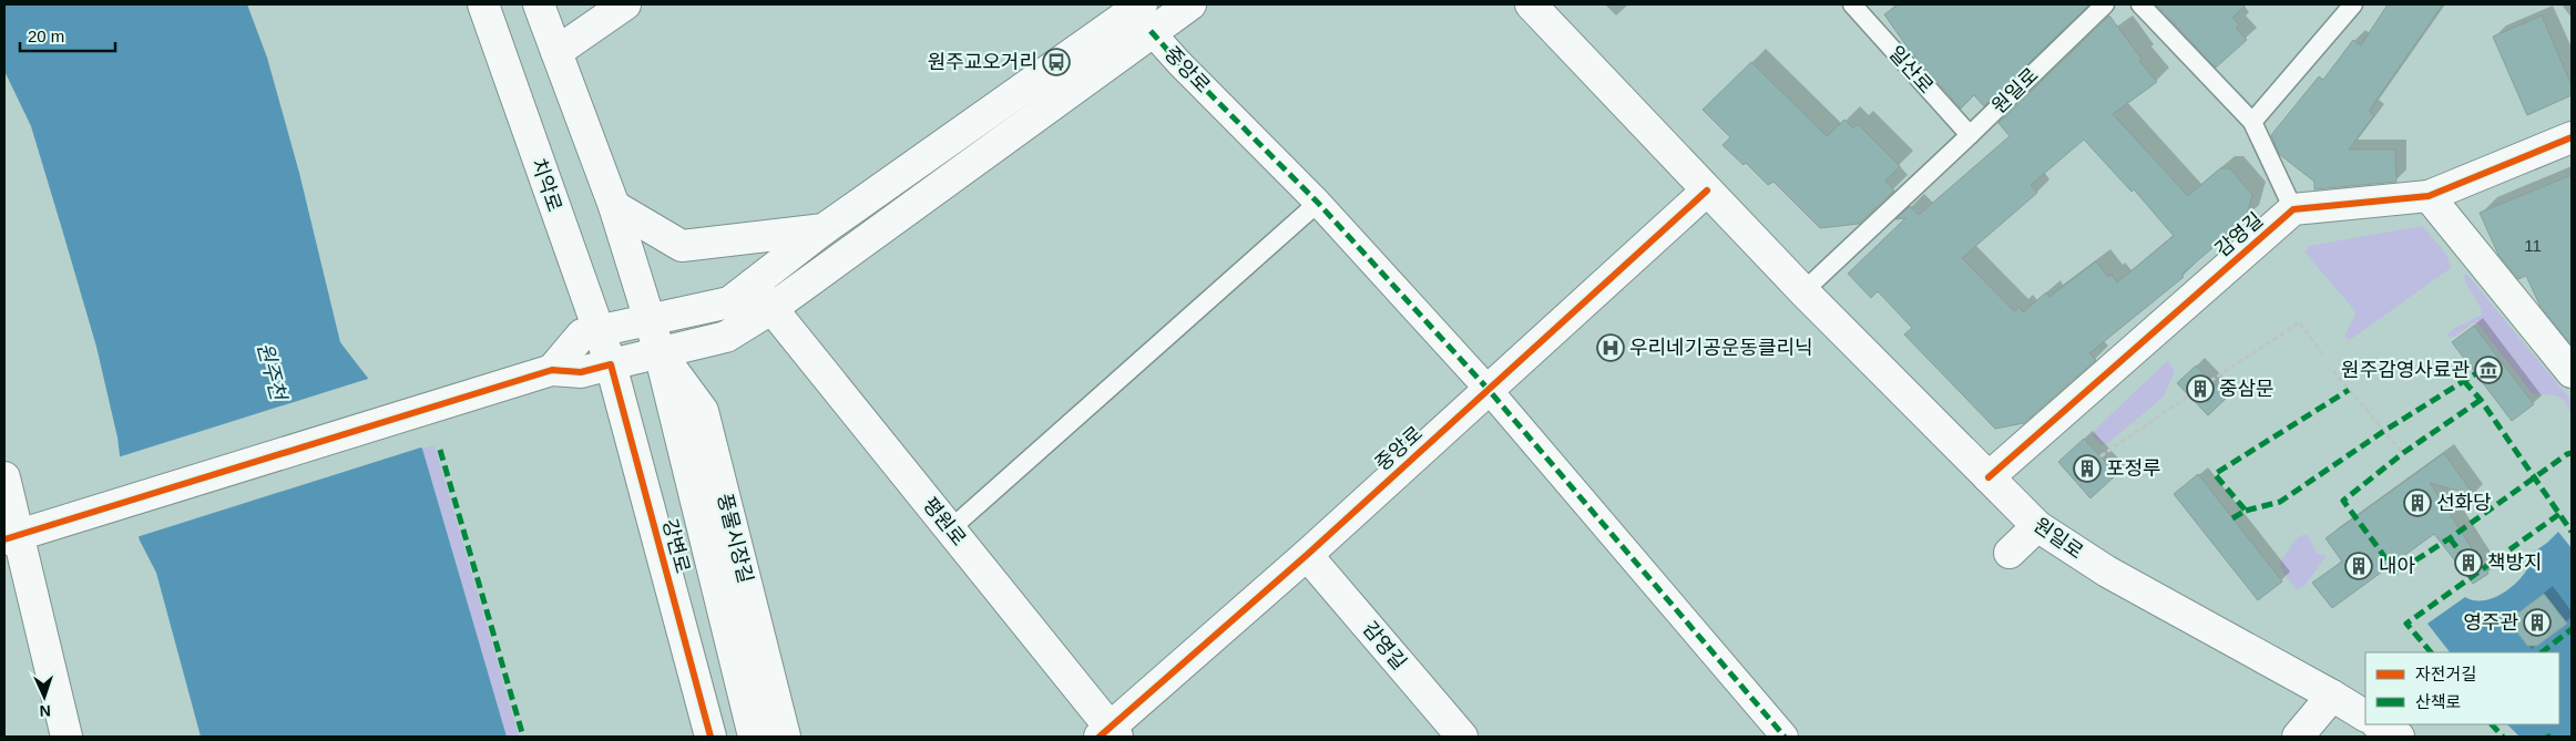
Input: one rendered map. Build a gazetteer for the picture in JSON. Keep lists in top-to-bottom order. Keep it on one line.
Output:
{"streets":{"street":["중앙로","원일로","치악로","감영길","평원로","풍물시장길","강변로"],"lane":["일산로"]},"crossings":[["중앙로","원일로"],["중앙로","감영길"],["중앙로","평원로"],["일산로","원일로"],["원일로","감영길"],["치악로","강변로"],["풍물시장길","강변로"]],"water":["원주천"],"places":{"bus stop":["원주교오거리"],"hospital":["우리네기공운동클리닉"],"museum":["원주감영사료관"],"building":["중삼문","포정루","선화당","책방지","내아","영주관"]},"house_numbers":["11"],"legend":["자전거길","산책로"],"scale_bar":"20 m","north":"bottom"}
